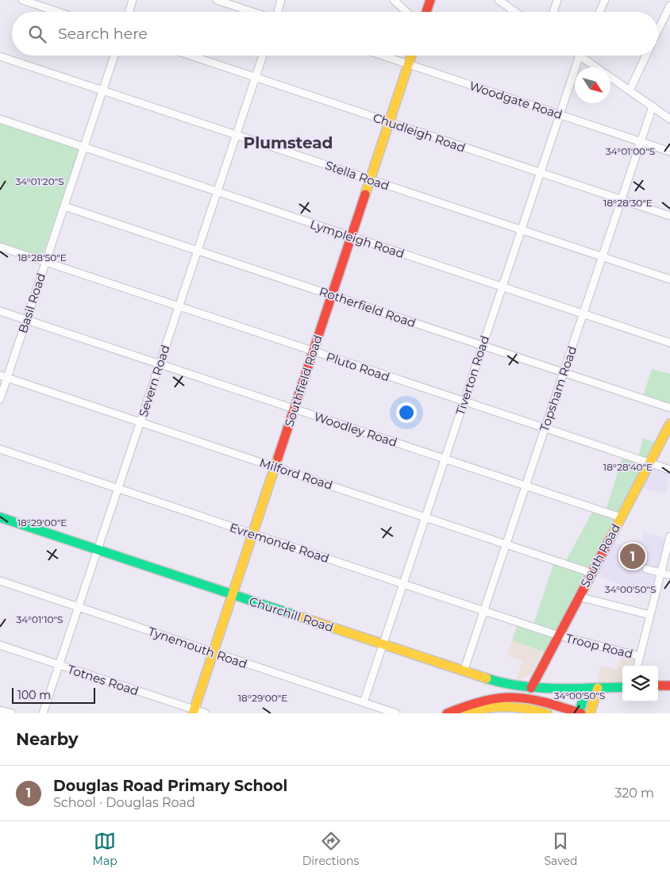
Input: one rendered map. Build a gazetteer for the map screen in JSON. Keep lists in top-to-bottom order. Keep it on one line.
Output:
{"streets":{"street":["Woodgate Road","Chudleigh Road","Stella Road","Lympleigh Road","Basil Road","Rotherfield Road","Pluto Road","Tiverton Road","Severn Road","Southfield Road","Topsham Road","Woodley Road","Milford Road","Evremonde Road","South Road","Churchill Road","Troop Road","Tynemouth Road","Totnes Road"]},"crossings":[["Woodgate Road","Tiverton Road"],["Woodgate Road","Southfield Road"],["Woodgate Road","Topsham Road"],["Chudleigh Road","Tiverton Road"],["Chudleigh Road","Severn Road"],["Chudleigh Road","Southfield Road"],["Chudleigh Road","Topsham Road"],["Stella Road","Basil Road"],["Stella Road","Tiverton Road"],["Stella Road","Severn Road"],["Stella Road","Southfield Road"],["Stella Road","Topsham Road"],["Lympleigh Road","Basil Road"],["Lympleigh Road","Tiverton Road"],["Lympleigh Road","Severn Road"],["Lympleigh Road","Southfield Road"],["Lympleigh Road","Topsham Road"],["Basil Road","Rotherfield Road"],["Basil Road","Pluto Road"],["Basil Road","Woodley Road"],["Basil Road","Milford Road"],["Rotherfield Road","Tiverton Road"],["Rotherfield Road","Severn Road"],["Rotherfield Road","Southfield Road"],["Rotherfield Road","Topsham Road"],["Pluto Road","Tiverton Road"],["Pluto Road","Severn Road"],["Pluto Road","Southfield Road"],["Pluto Road","Topsham Road"],["Pluto Road","South Road"],["Tiverton Road","Woodley Road"],["Tiverton Road","Milford Road"],["Tiverton Road","Evremonde Road"],["Tiverton Road","Churchill Road"],["Tiverton Road","Tynemouth Road"],["Severn Road","Woodley Road"],["Severn Road","Milford Road"],["Severn Road","Evremonde Road"],["Severn Road","Churchill Road"],["Severn Road","Tynemouth Road"],["Severn Road","Totnes Road"],["Southfield Road","Woodley Road"],["Southfield Road","Milford Road"],["Southfield Road","Evremonde Road"],["Southfield Road","Churchill Road"],["Southfield Road","Tynemouth Road"],["Southfield Road","Totnes Road"],["Topsham Road","Woodley Road"],["Topsham Road","Milford Road"],["Topsham Road","Evremonde Road"],["Topsham Road","Churchill Road"],["Woodley Road","South Road"],["Milford Road","South Road"],["Evremonde Road","South Road"],["Evremonde Road","Troop Road"],["South Road","Churchill Road"],["South Road","Troop Road"]],"districts":["Plumstead"],"scale_bar":"100 m","north":"bottom right","page":{"search":"Search here","pins":"1","scale":"100 m","heading":"Nearby","list":[{"mark":"1","name":"Douglas Road Primary School","note":"School · Douglas Road","value":"320 m"}],"nav":["Map","Directions","Saved"]},"coordinates":["34°01'00\"S","34°01'20\"S","18°28'30\"E","18°28'50\"E","18°28'40\"E","18°29'00\"E","34°00'50\"S","34°01'10\"S"]}
